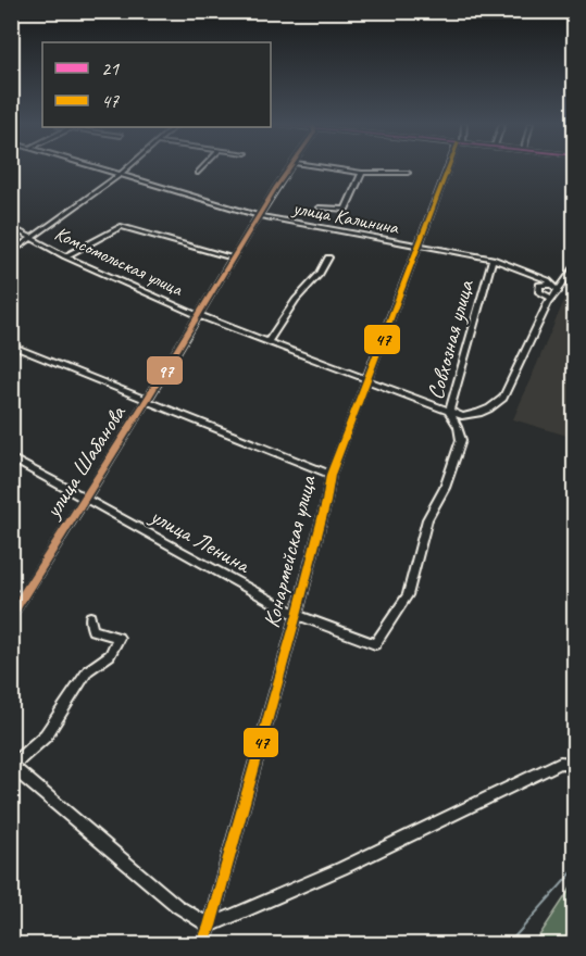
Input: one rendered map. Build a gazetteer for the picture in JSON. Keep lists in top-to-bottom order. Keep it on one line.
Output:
{"streets":{"street":["улица Калинина","Комсомольская улица","Совхозная улица","улица Шабанова","улица Ленина","Конармейская улица"]},"crossings":[["улица Калинина","Комсомольская улица"],["улица Калинина","Совхозная улица"],["улица Калинина","улица Шабанова"],["улица Калинина","Конармейская улица"],["Комсомольская улица","Совхозная улица"],["Комсомольская улица","улица Шабанова"],["Комсомольская улица","Конармейская улица"],["Совхозная улица","улица Ленина"],["улица Шабанова","улица Ленина"],["улица Ленина","Конармейская улица"]],"lines":["transit line 47","transit line 97"],"legend":["21","47"]}
